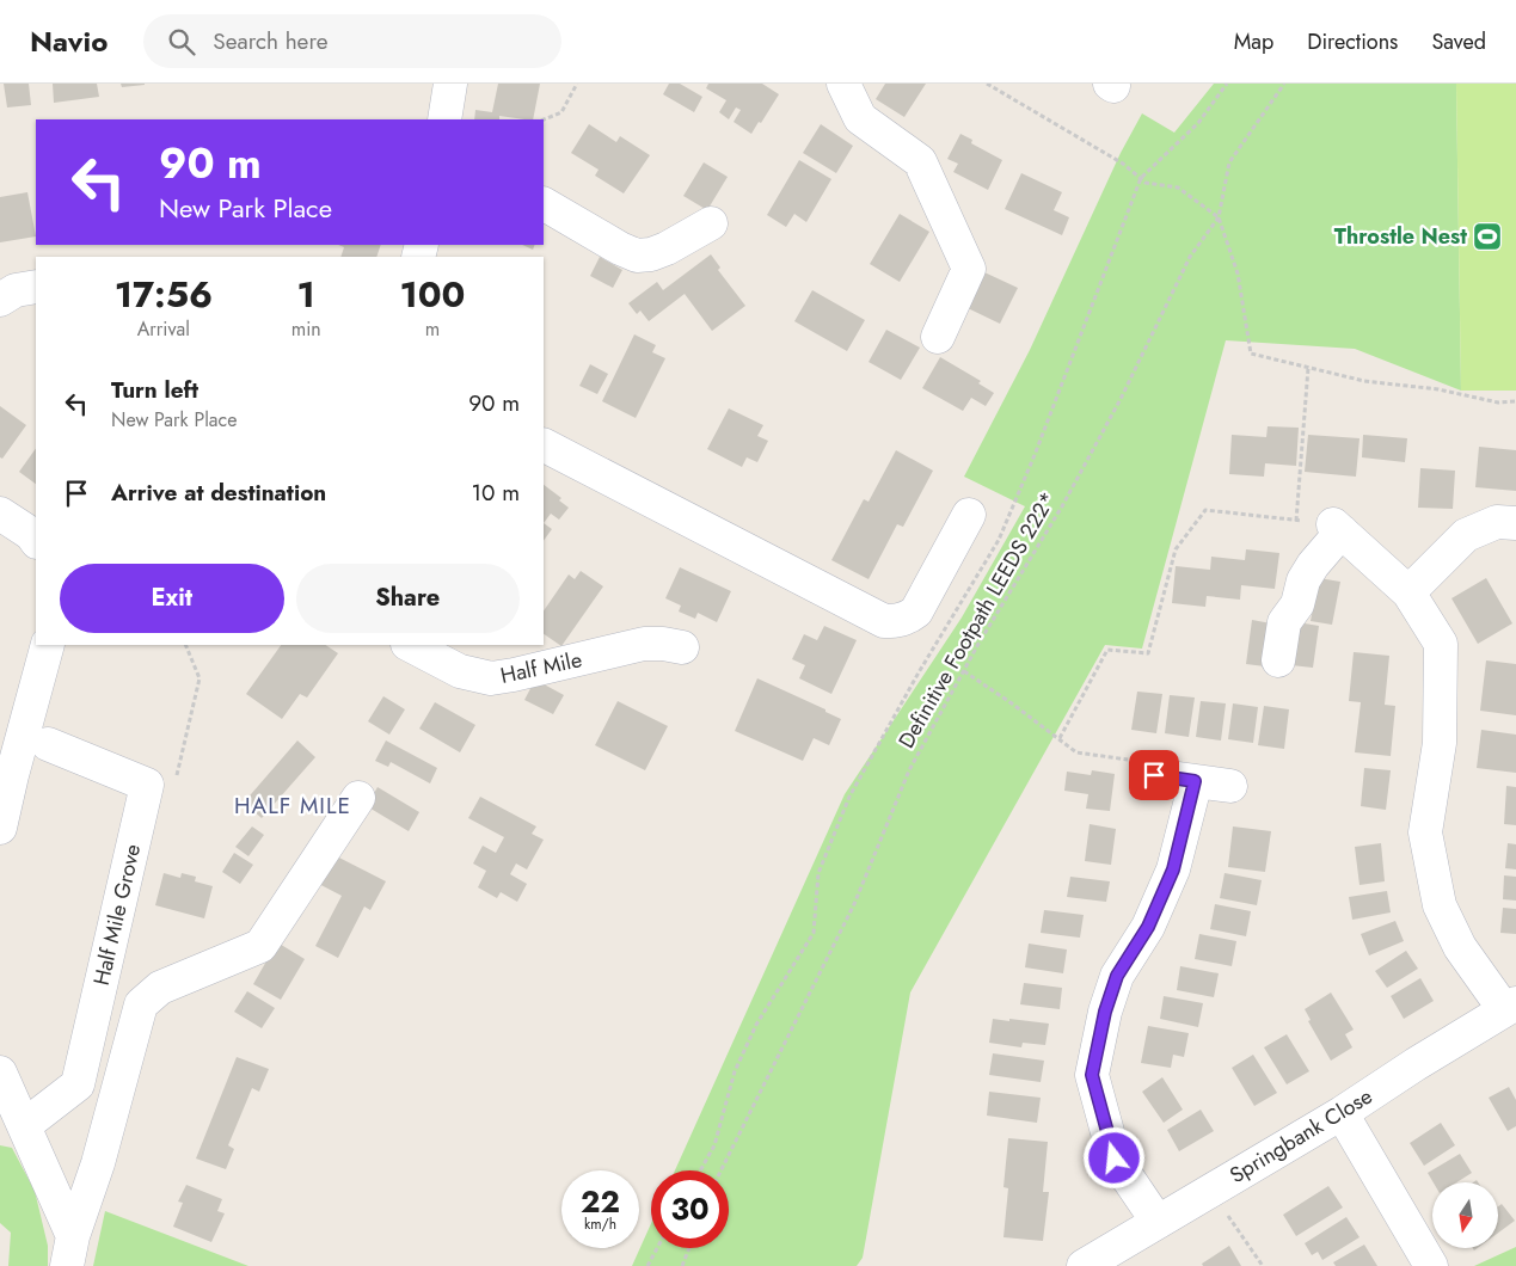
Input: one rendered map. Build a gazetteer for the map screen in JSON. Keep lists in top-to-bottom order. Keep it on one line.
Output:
{"streets":{"street":["Half Mile","Half Mile Grove","Springbank Close"],"path":["Definitive Footpath LEEDS 222*"]},"districts":["HALF MILE"],"places":{"sports":["Throstle Nest"]},"north":"bottom","page":{"header":"Navio","search":"Search here","nav":["Map","Directions","Saved"],"turn":["90 m","New Park Place"],"eta":["17:56","Arrival","1","min","100","m"],"list":[{"name":"Turn left","note":"New Park Place","value":"90 m"},{"name":"Arrive at destination","value":"10 m"}],"buttons":["Exit","Share"],"speed":"22 km/h","limit":"30"}}
